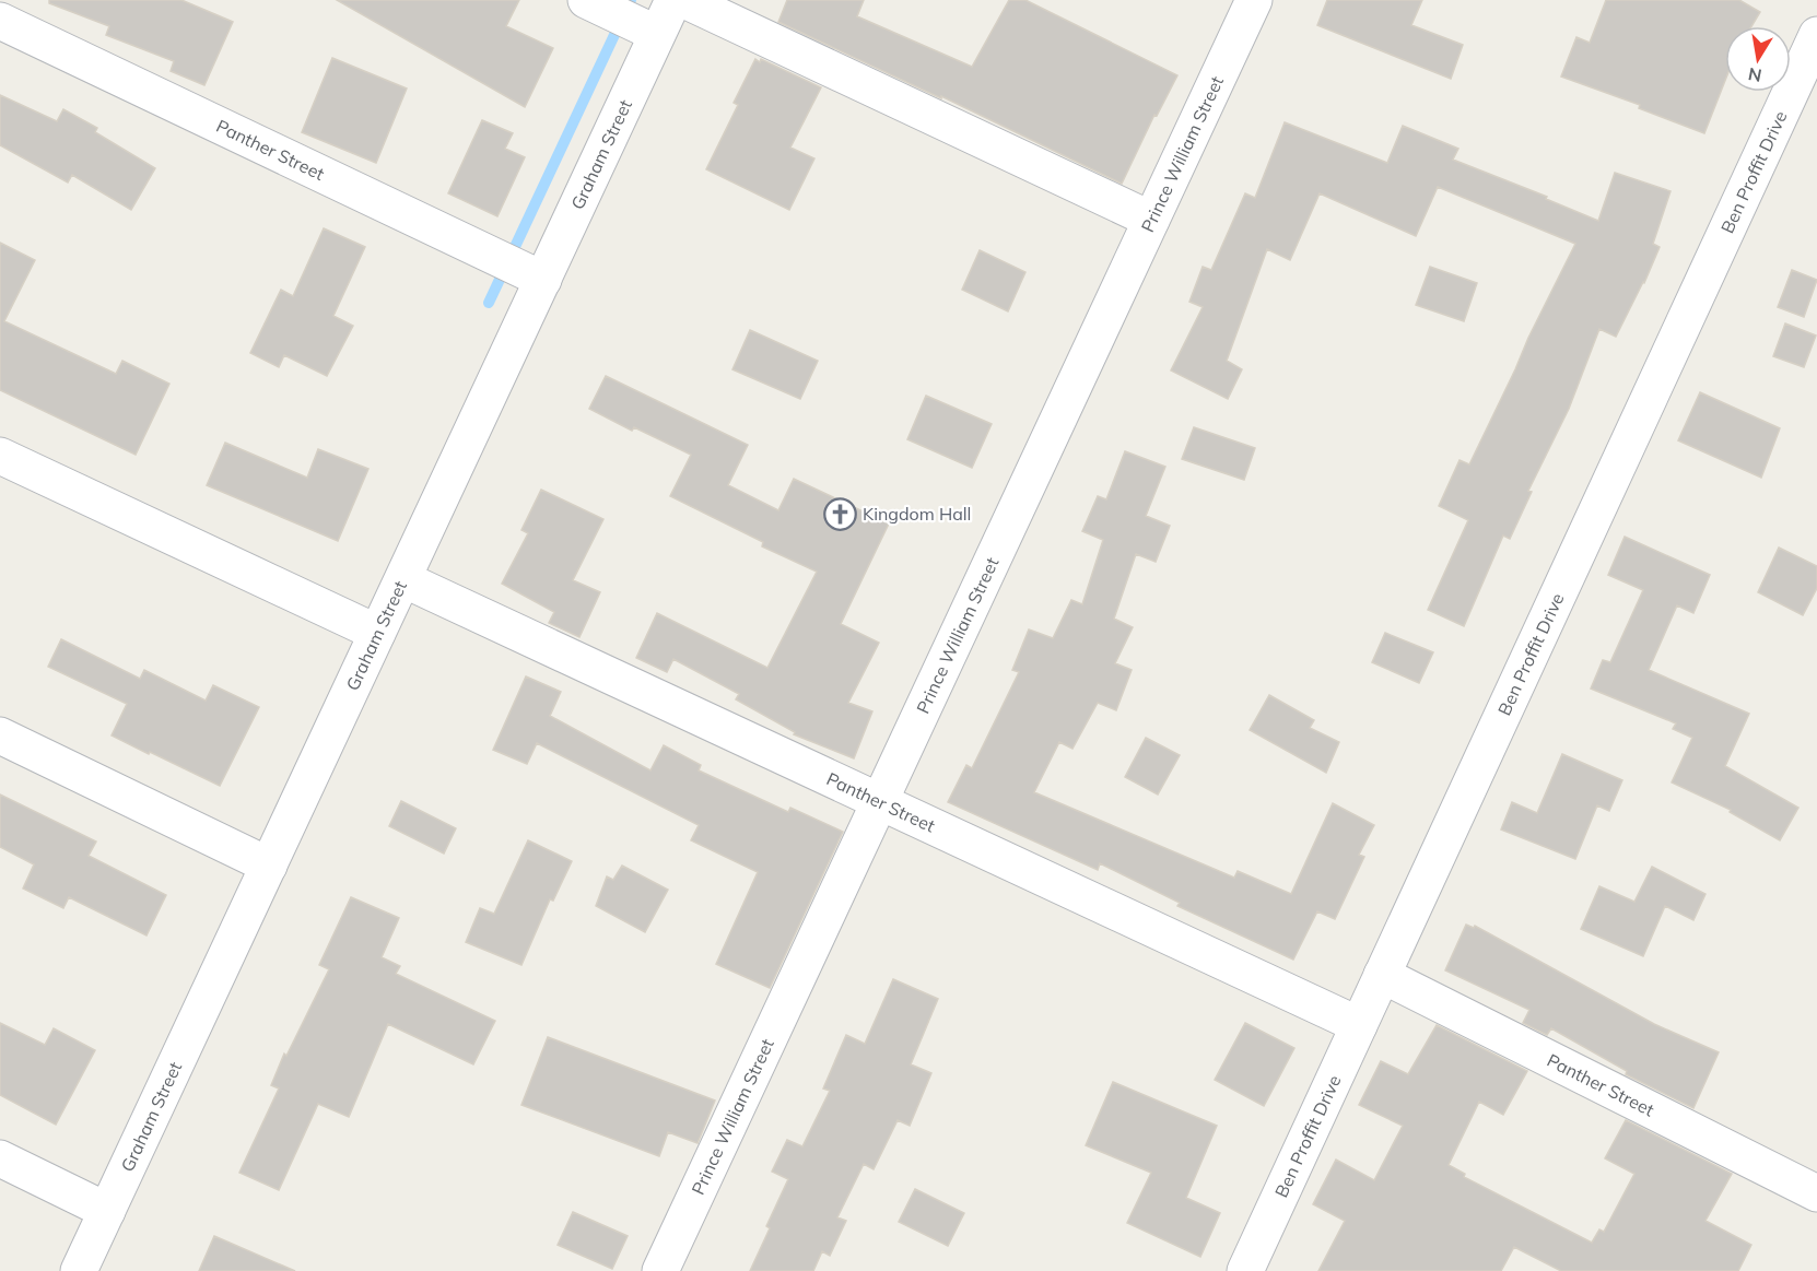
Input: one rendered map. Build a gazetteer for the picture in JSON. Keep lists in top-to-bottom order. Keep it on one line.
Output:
{"streets":{"street":["Panther Street","Graham Street","Prince William Street","Ben Proffit Drive"]},"crossings":[["Panther Street","Graham Street"],["Panther Street","Prince William Street"],["Panther Street","Ben Proffit Drive"]],"places":{"church":["Kingdom Hall"]},"north":"bottom"}
